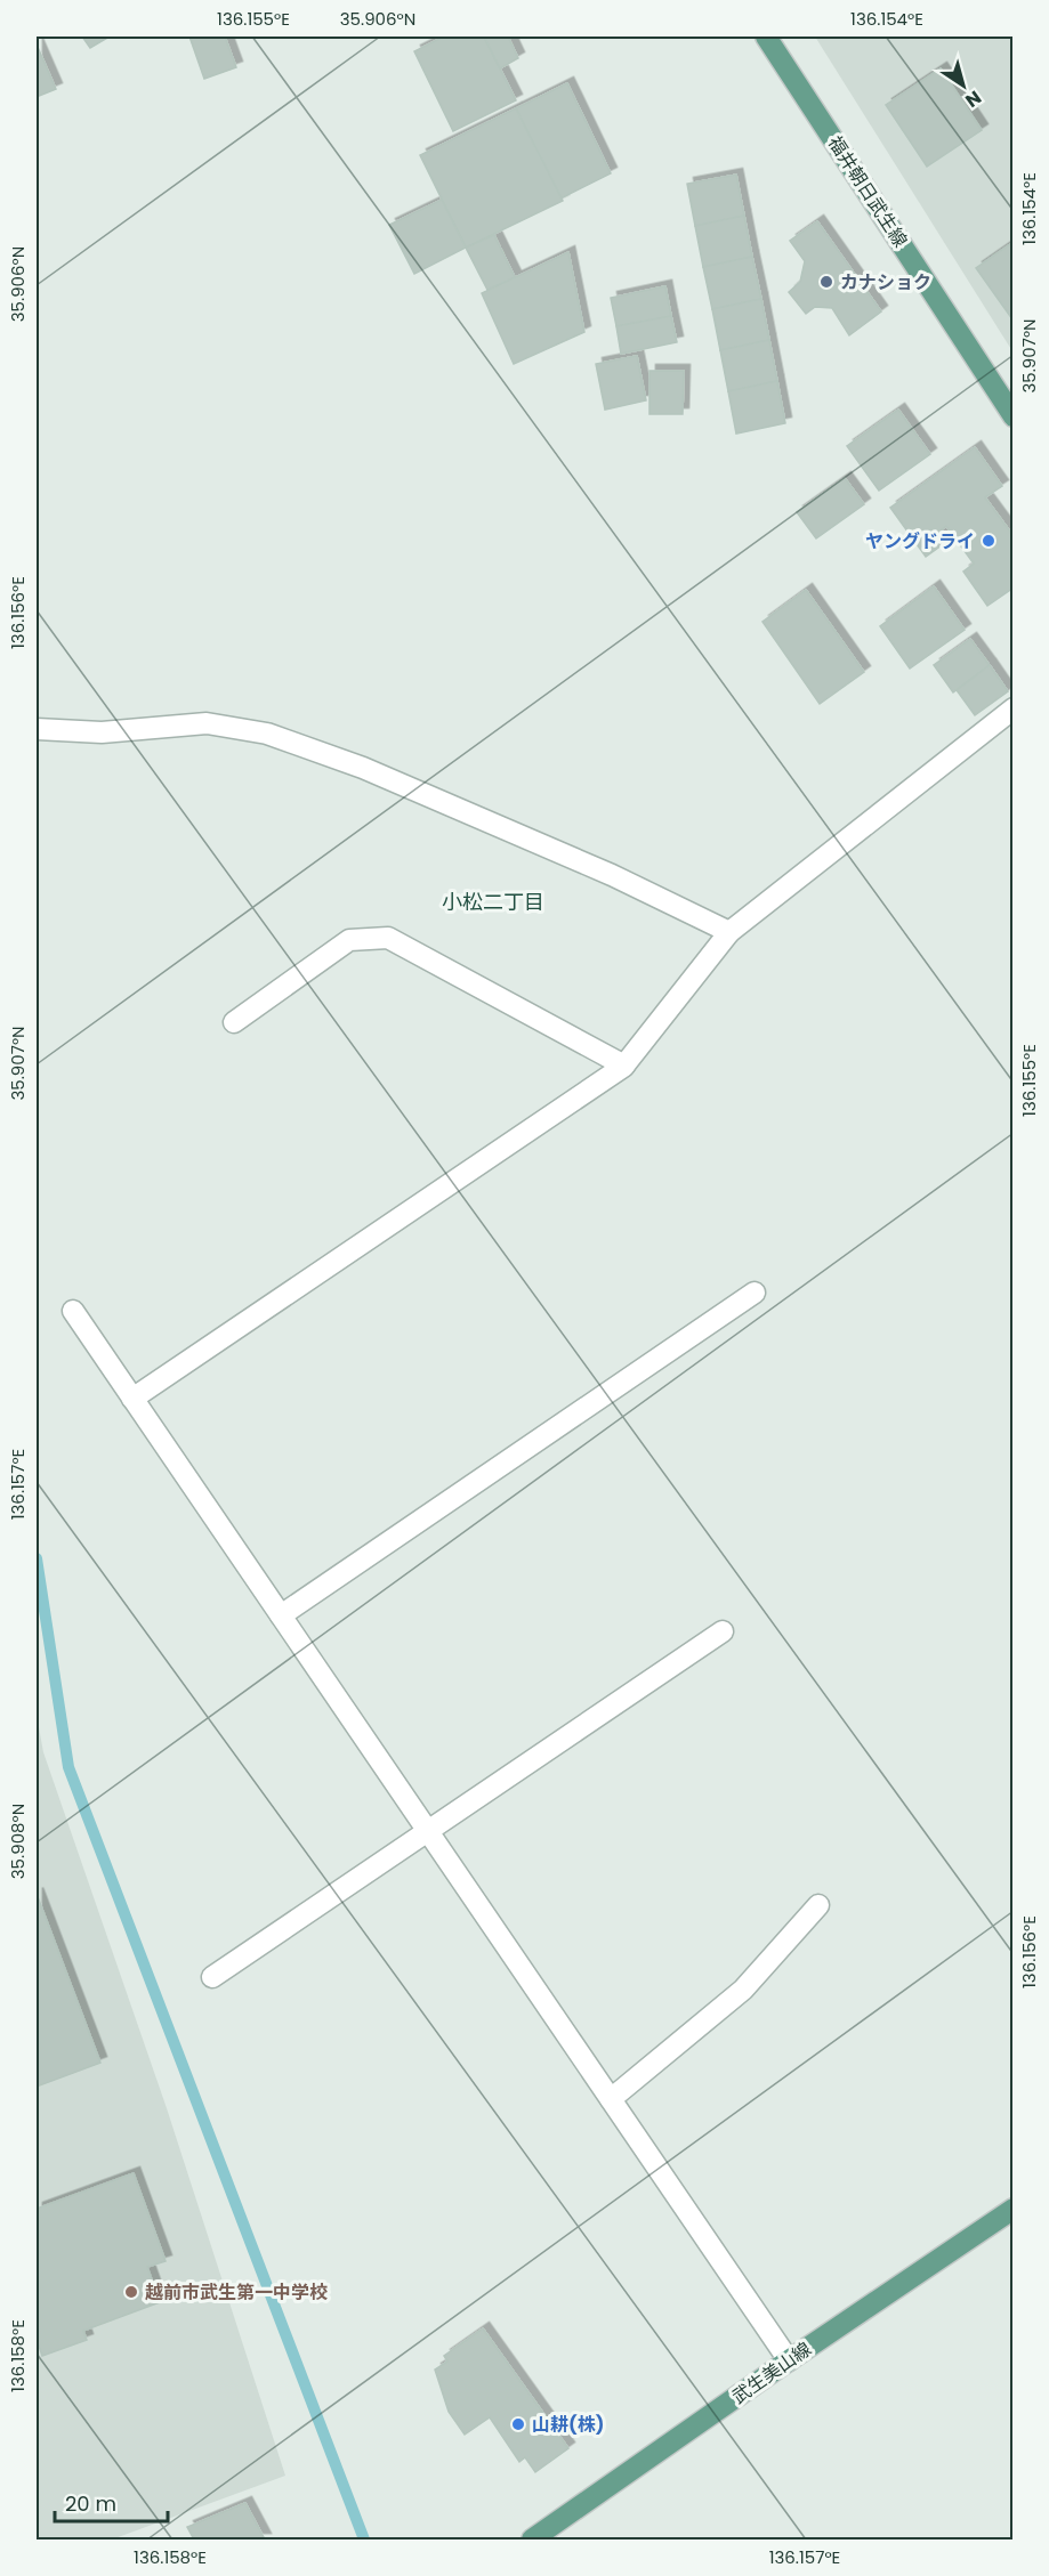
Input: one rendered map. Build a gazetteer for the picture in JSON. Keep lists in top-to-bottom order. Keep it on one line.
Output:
{"streets":{"main road":["福井朝日武生線","武生美山線"]},"districts":["小松二丁目"],"places":["カナショク","ヤングドライ","越前市武生第一中学校","山耕(株)"],"scale_bar":"20 m","north":"bottom right","coordinates":["136.155°E","35.906°N","136.154°E","35.907°N","136.156°E","136.157°E","35.908°N","136.158°E"]}
